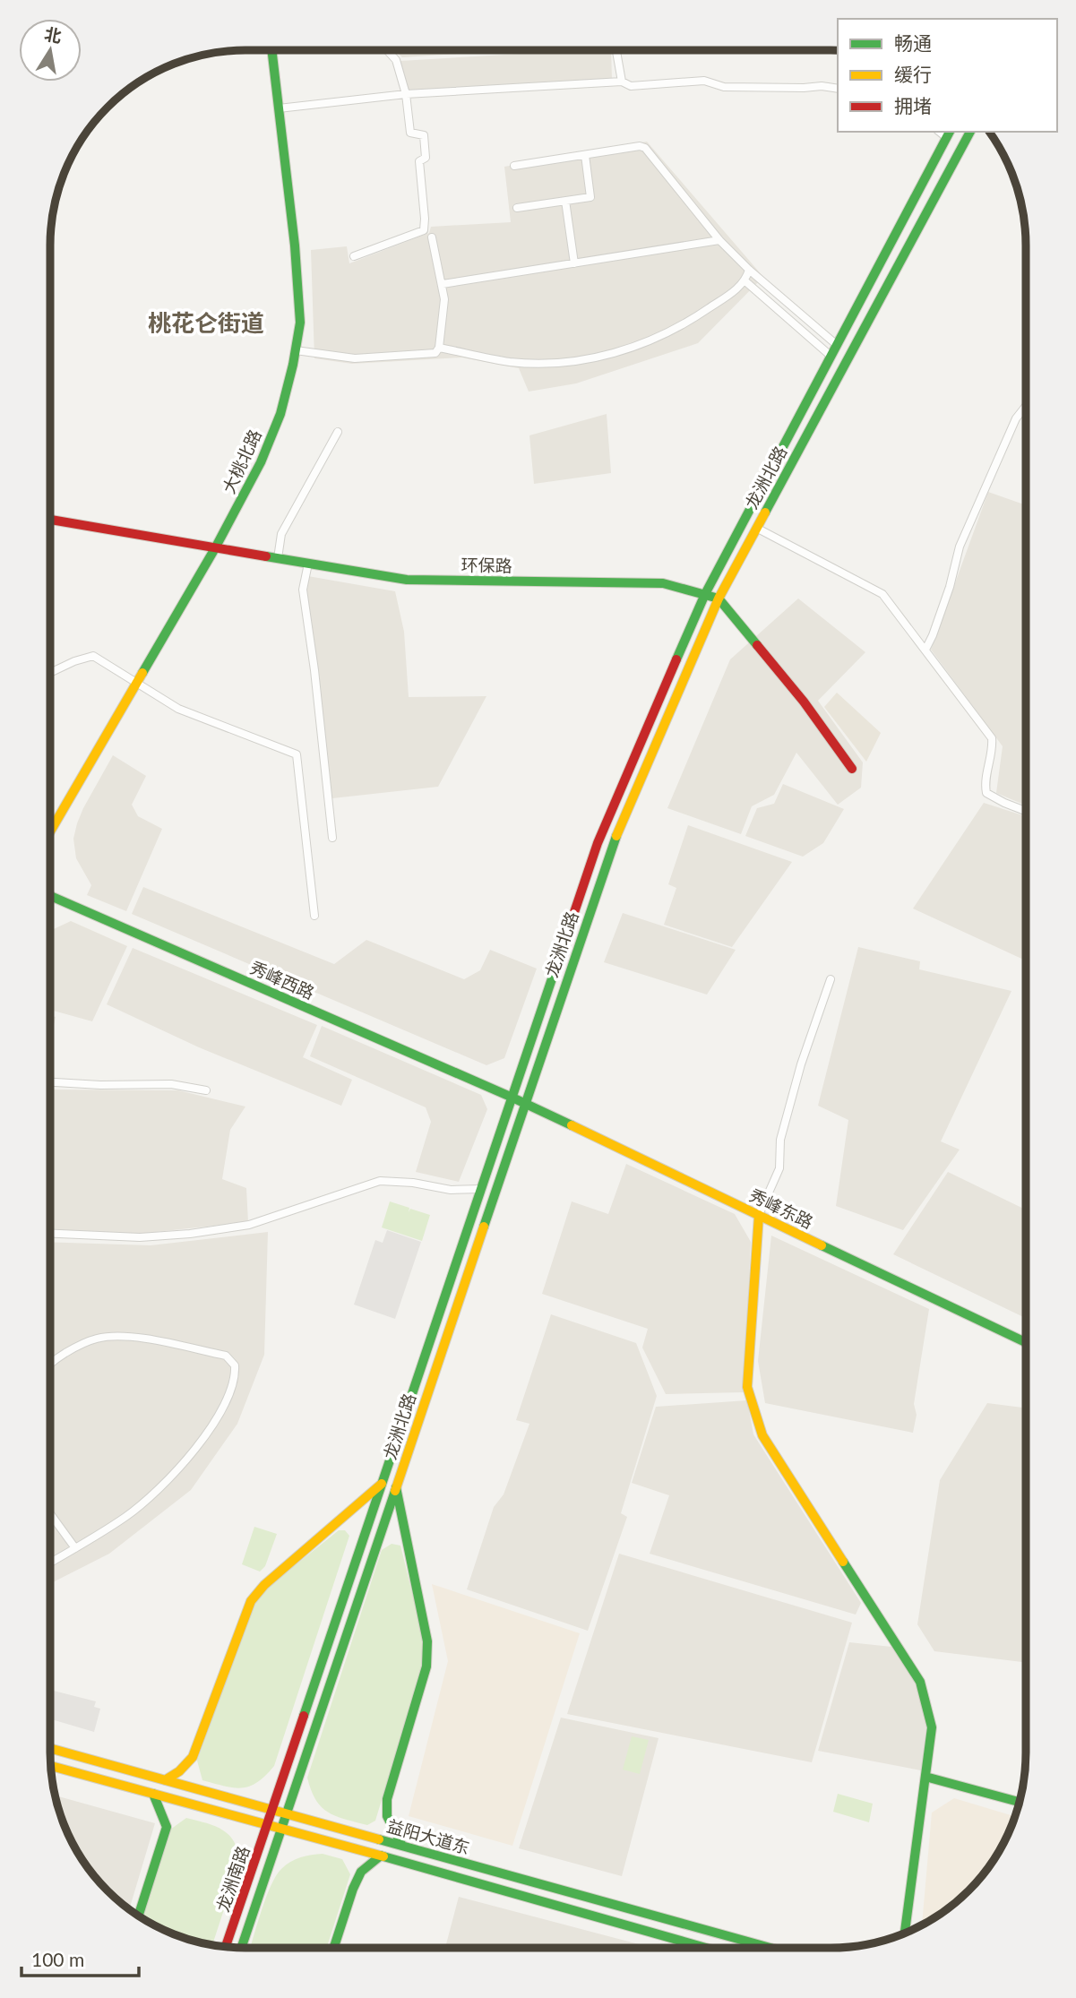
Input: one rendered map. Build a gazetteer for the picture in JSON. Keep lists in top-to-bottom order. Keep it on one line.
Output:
{"streets":{"main road":["大桃北路","龙洲北路","环保路","秀峰西路","秀峰东路","益阳大道东","龙洲南路"]},"crossings":[["大桃北路","环保路"],["龙洲北路","环保路"],["龙洲北路","秀峰西路"],["龙洲北路","秀峰东路"],["龙洲北路","益阳大道东"],["龙洲北路","龙洲南路"],["秀峰西路","秀峰东路"],["益阳大道东","龙洲南路"]],"districts":["桃花仑街道"],"legend":["畅通","缓行","拥堵"],"scale_bar":"100 m","north":"top"}
